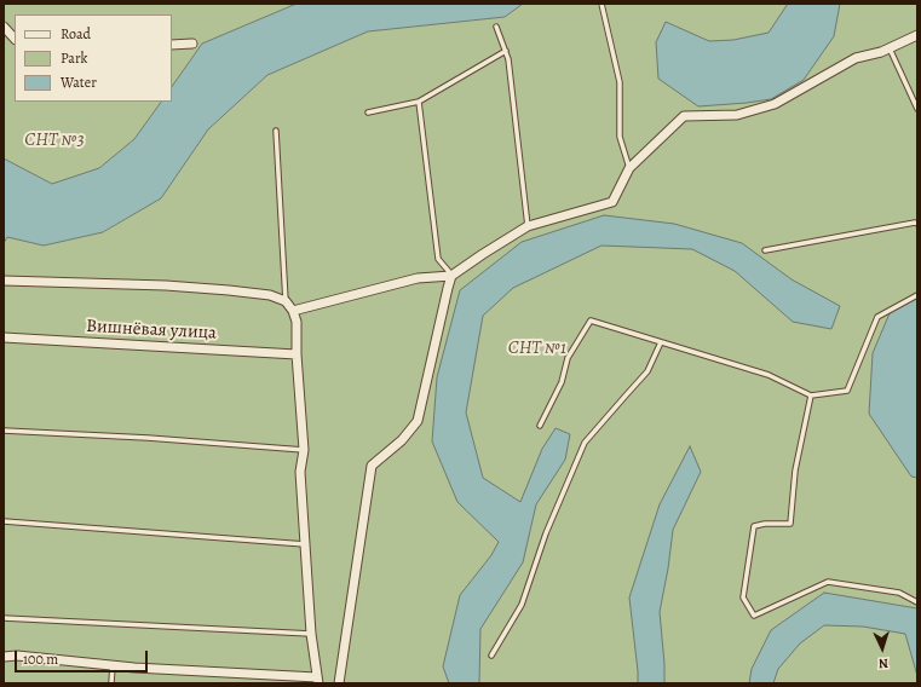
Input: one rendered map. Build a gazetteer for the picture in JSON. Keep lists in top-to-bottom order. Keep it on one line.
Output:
{"streets":{"street":["Вишнёвая улица"]},"parks":["СНТ №3","СНТ №1"],"legend":["Road","Park","Water"],"scale_bar":"100 m","north":"bottom"}
